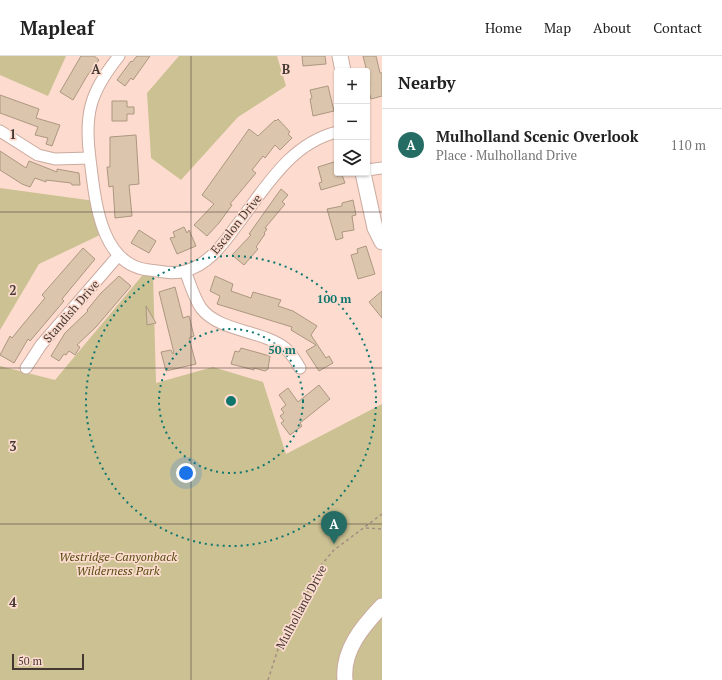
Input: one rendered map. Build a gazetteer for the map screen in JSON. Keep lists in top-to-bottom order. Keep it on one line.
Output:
{"streets":{"street":["Escalon Drive","Standish Drive"],"path":["Mulholland Drive"]},"crossings":[["Escalon Drive","Standish Drive"]],"parks":["Westridge-Canyonback Wilderness Park"],"scale_bar":"50 m","page":{"header":"Mapleaf","nav":["Home","Map","About","Contact"],"heading":"Nearby","map_buttons":["+","−"],"list":[{"mark":"A","name":"Mulholland Scenic Overlook","note":"Place · Mulholland Drive","value":"110 m"}],"pins":"A","scale":"50 m"},"grid":{"columns":["A","B"],"rows":["1","2","3","4"]},"rings":["100 m","50 m"]}
